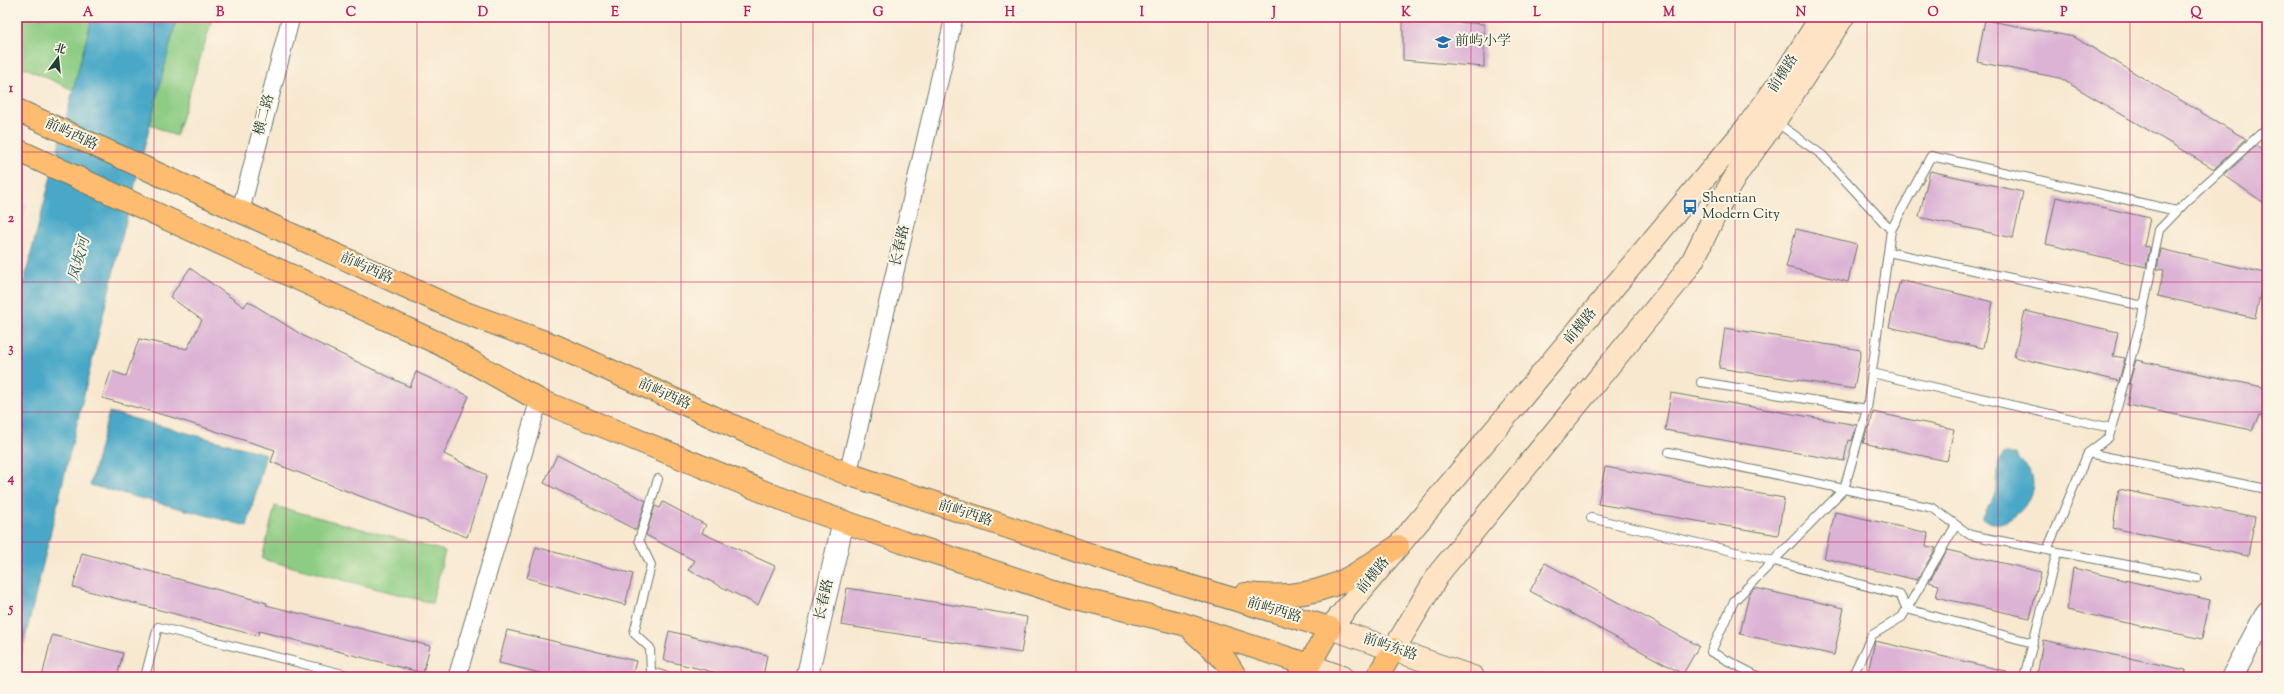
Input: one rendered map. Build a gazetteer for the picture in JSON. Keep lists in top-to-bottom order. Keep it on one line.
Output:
{"streets":{"main road":["前横路","前屿西路","前屿东路"],"street":["横二路","长春路"]},"crossings":[["前横路","前屿西路"],["前横路","前屿东路"],["横二路","前屿西路"],["前屿西路","长春路"],["前屿西路","前屿东路"]],"water":["凤坂河"],"places":{"school or university":["前屿小学"],"bus stop":["Shentian Modern City"]},"north":"top","grid":{"columns":["A","B","C","D","E","F","G","H","I","J","K","L","M","N","O","P","Q"],"rows":["1","2","3","4","5"]}}
